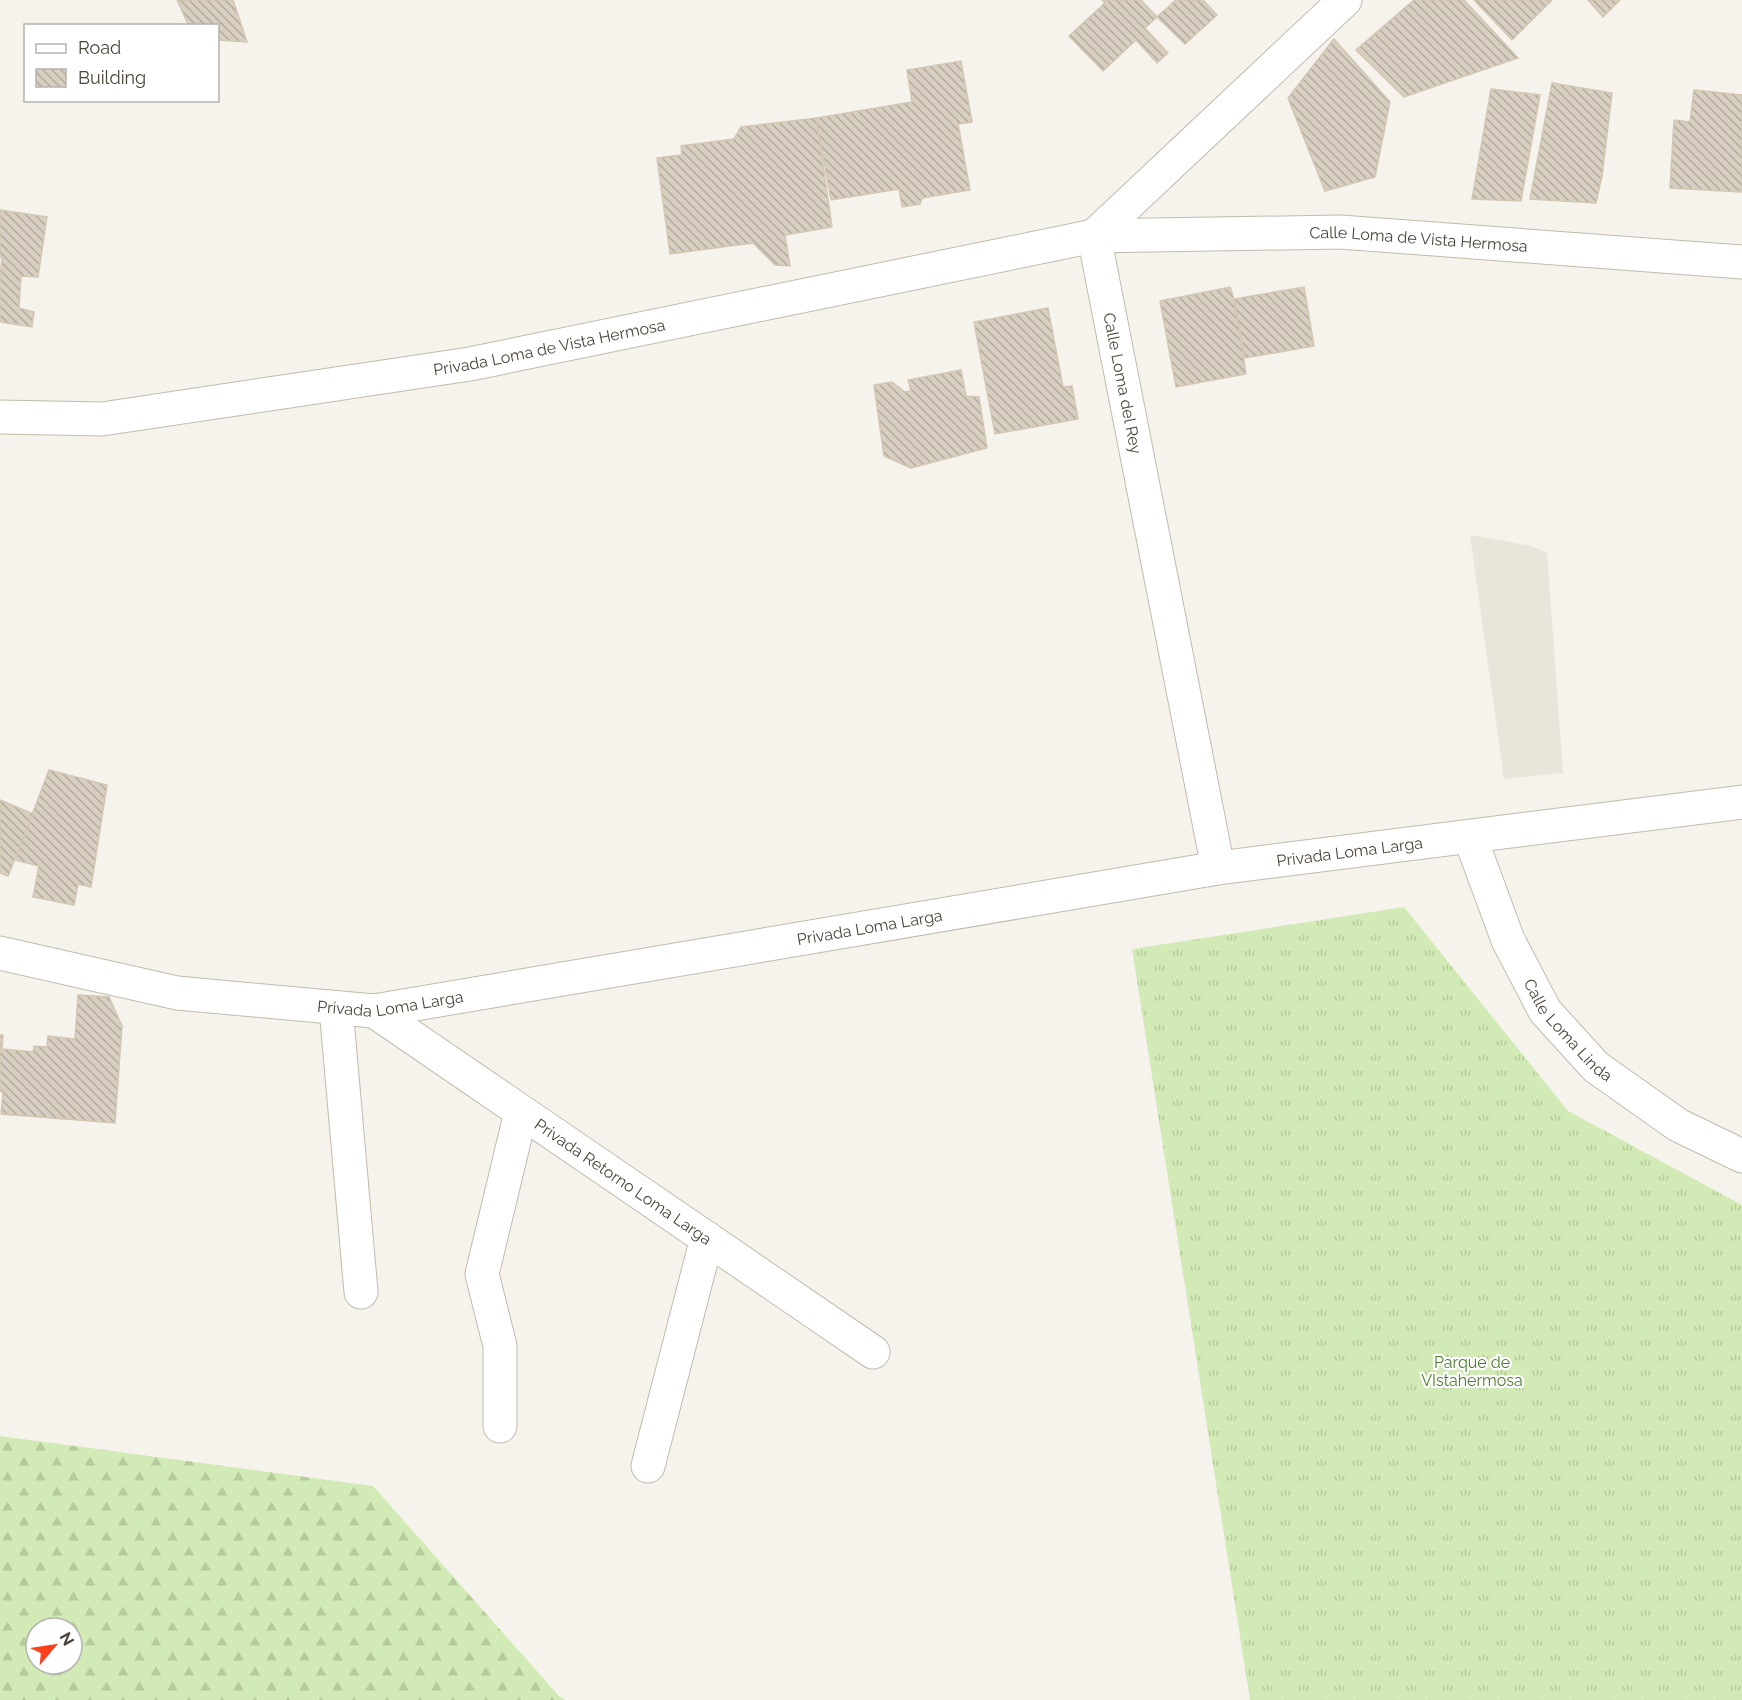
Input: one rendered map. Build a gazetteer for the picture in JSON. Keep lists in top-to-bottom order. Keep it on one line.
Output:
{"streets":{"street":["Calle Loma de Vista Hermosa","Privada Loma de Vista Hermosa","Calle Loma del Rey","Privada Loma Larga","Calle Loma Linda","Privada Retorno Loma Larga"]},"crossings":[["Calle Loma de Vista Hermosa","Privada Loma de Vista Hermosa"],["Calle Loma de Vista Hermosa","Calle Loma del Rey"],["Privada Loma de Vista Hermosa","Calle Loma del Rey"],["Calle Loma del Rey","Privada Loma Larga"],["Privada Loma Larga","Calle Loma Linda"],["Privada Loma Larga","Privada Retorno Loma Larga"]],"parks":["Parque de VIstahermosa"],"legend":["Road","Building"],"north":"top right"}
